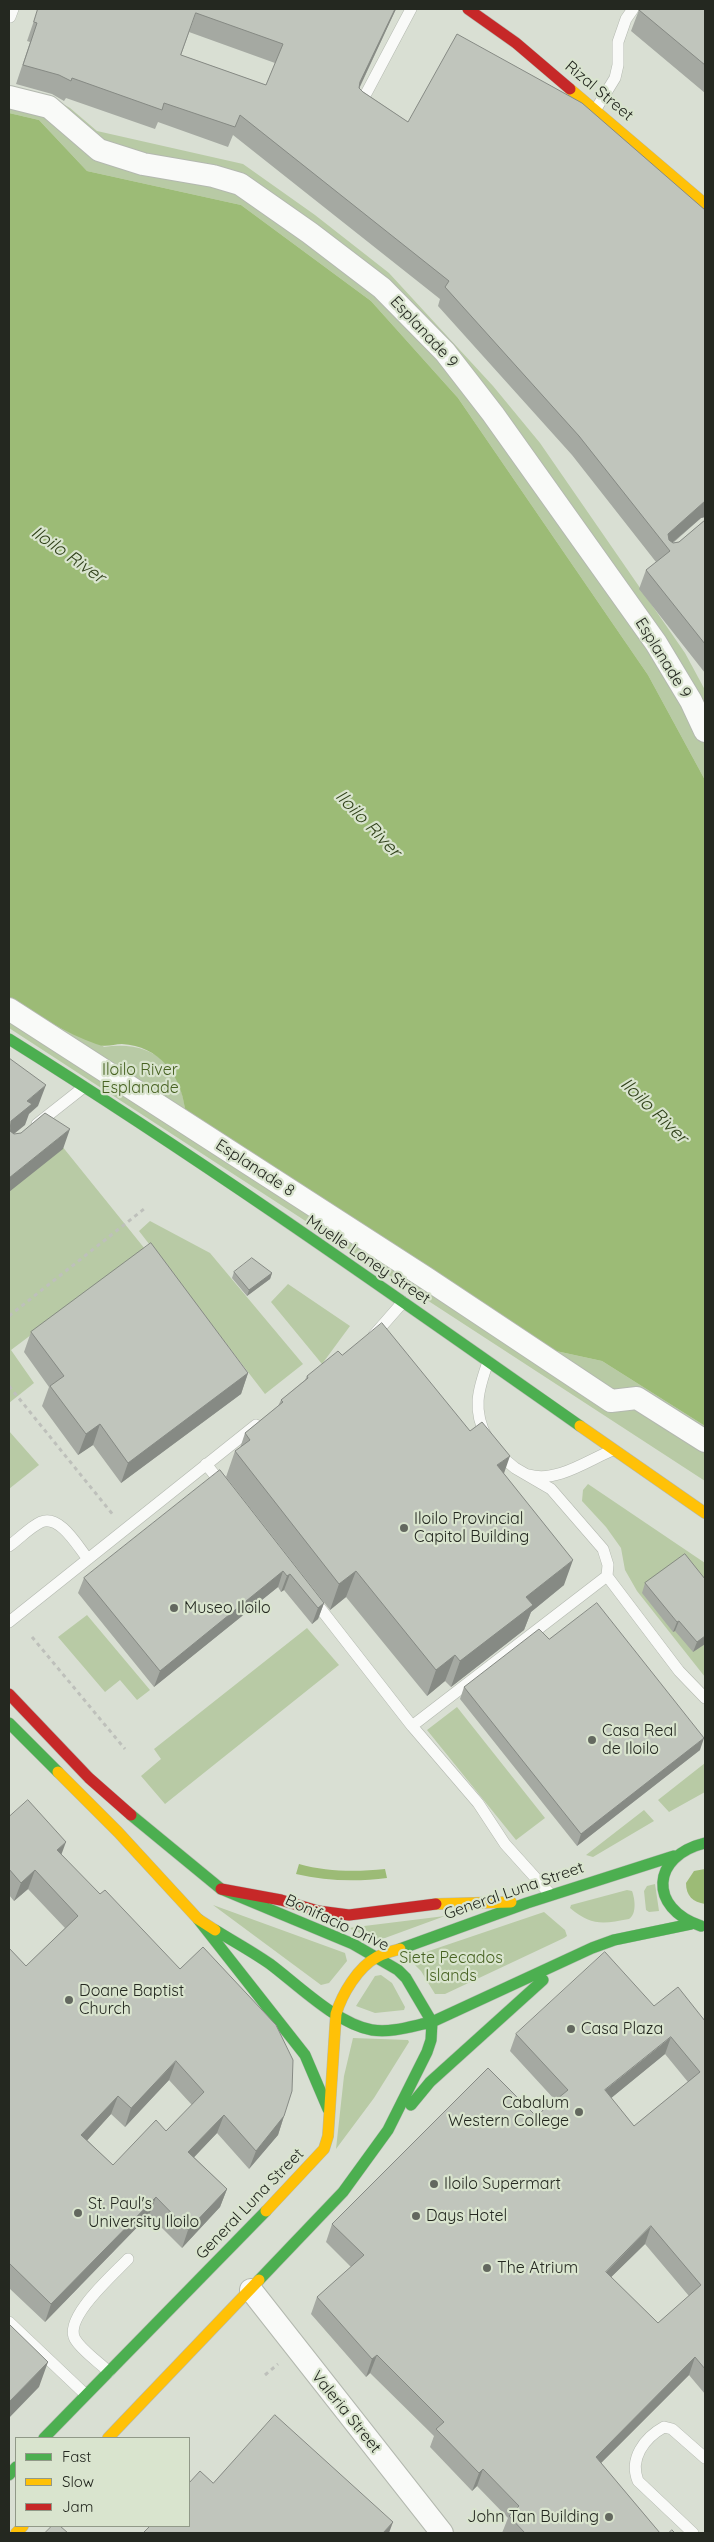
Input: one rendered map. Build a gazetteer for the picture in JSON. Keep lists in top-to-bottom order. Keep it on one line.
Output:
{"streets":{"main road":["Rizal Street","Muelle Loney Street","General Luna Street","Bonifacio Drive"],"street":["Esplanade 9","Esplanade 8","Valeria Street"]},"crossings":[["General Luna Street","Bonifacio Drive"]],"water":["Iloilo River"],"parks":["Iloilo River Esplanade","Siete Pecados Islands"],"places":["Iloilo Provincial Capitol Building","Museo Iloilo","Casa Real de Iloilo","Doane Baptist Church","Casa Plaza","Cabalum Western College","Iloilo Supermart","St. Paul's University Iloilo","Days Hotel","The Atrium","John Tan Building"],"legend":["Fast","Slow","Jam"]}
